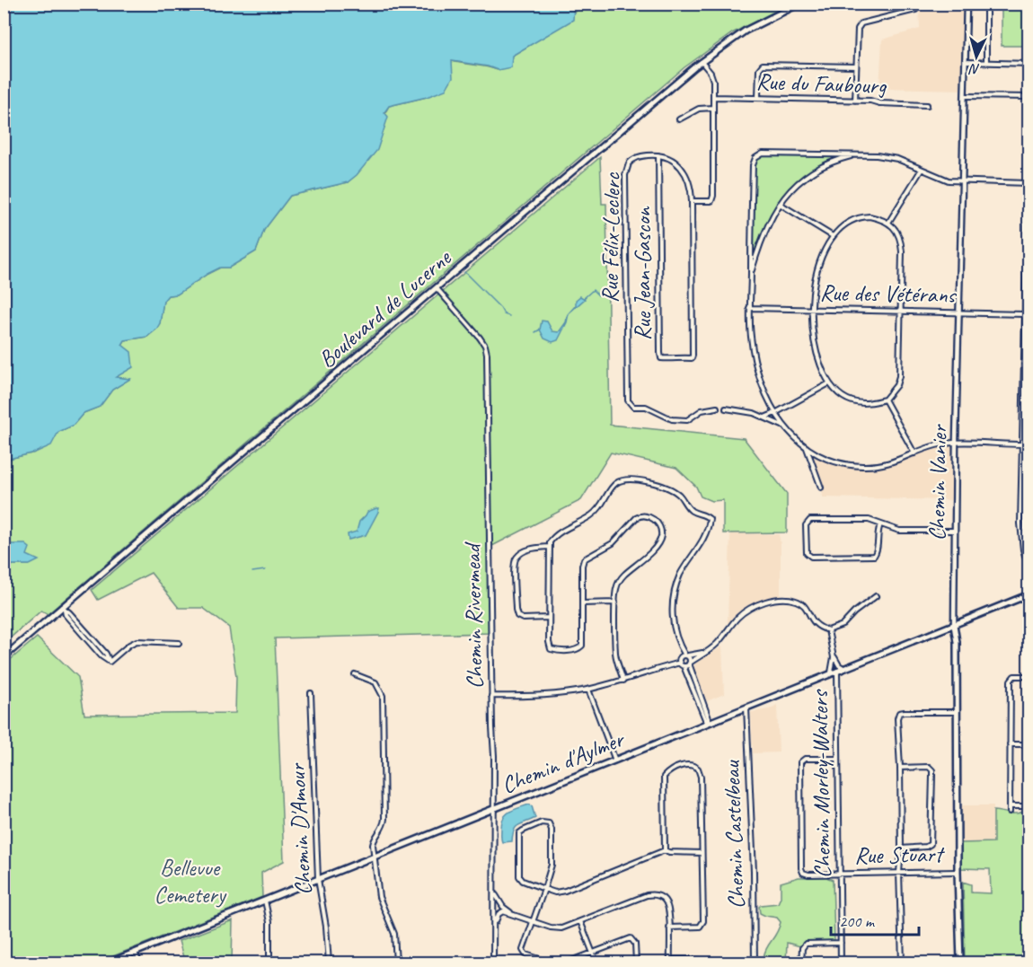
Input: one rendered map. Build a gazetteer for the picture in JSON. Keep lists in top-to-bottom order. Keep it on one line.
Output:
{"streets":{"main road":["Boulevard de Lucerne","Chemin Vanier","Chemin d'Aylmer"],"street":["Rue du Faubourg","Rue Félix-Leclerc","Rue Jean-Gascon","Rue des Vétérans","Chemin Rivermead","Chemin Morley-Walters","Chemin D'Amour","Chemin Castelbeau","Rue Stuart"]},"crossings":[["Rue Félix-Leclerc","Rue Jean-Gascon"],["Rue des Vétérans","Chemin Vanier"],["Boulevard de Lucerne","Chemin Rivermead"],["Chemin Vanier","Chemin d'Aylmer"],["Chemin Vanier","Rue Stuart"],["Chemin Rivermead","Chemin d'Aylmer"],["Chemin d'Aylmer","Chemin Morley-Walters"],["Chemin d'Aylmer","Chemin D'Amour"],["Chemin d'Aylmer","Chemin Castelbeau"],["Chemin Morley-Walters","Rue Stuart"]],"parks":["Bellevue Cemetery"],"scale_bar":"200 m","north":"bottom"}
